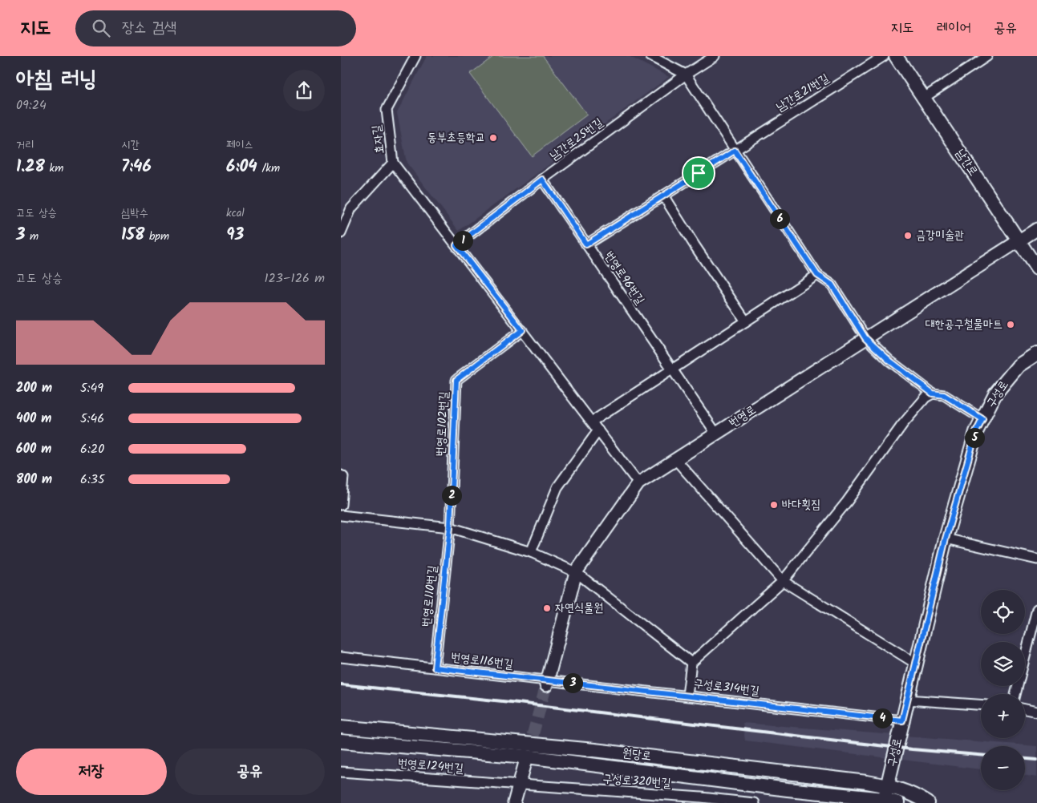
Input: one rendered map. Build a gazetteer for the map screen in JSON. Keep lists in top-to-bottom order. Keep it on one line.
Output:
{"streets":{"main road":["남간로","구성로","원당로"],"street":["남간로21번길","효자길","남간로25번길","번영로96번길","번영로","번영로102번길","번영로110번길","번영로116번길","구성로314번길","번영로124번길","구성로320번길"]},"crossings":[["남간로21번길","번영로96번길"],["남간로25번길","번영로96번길"],["남간로","번영로"],["번영로96번길","번영로"],["구성로","구성로314번길"],["구성로","원당로"],["번영로","번영로116번길"],["번영로","구성로314번길"],["번영로102번길","번영로110번길"],["번영로110번길","번영로116번길"],["번영로116번길","구성로314번길"],["번영로124번길","구성로320번길"]],"places":["동부초등학교","금강미술관","대한공구철물마트","바다횟집","자연식물원"],"page":{"header":"지도","search":"장소 검색","nav":["지도","레이어","공유"],"heading":["아침 러닝","09:24"],"stats":[["거리","1.28 km"],["시간","7:46"],["페이스","6:04 /km"],["고도 상승","3 m"],["심박수","158 bpm"],["kcal","93"]],"pins":["6","1","5","2","3","4"],"chart":["고도 상승","123–126 m"],"list":[{"name":"200 m","note":"5:49"},{"name":"400 m","note":"5:46"},{"name":"600 m","note":"6:20"},{"name":"800 m","note":"6:35"}],"map_buttons":["+","−"],"buttons":["저장","공유"]}}
